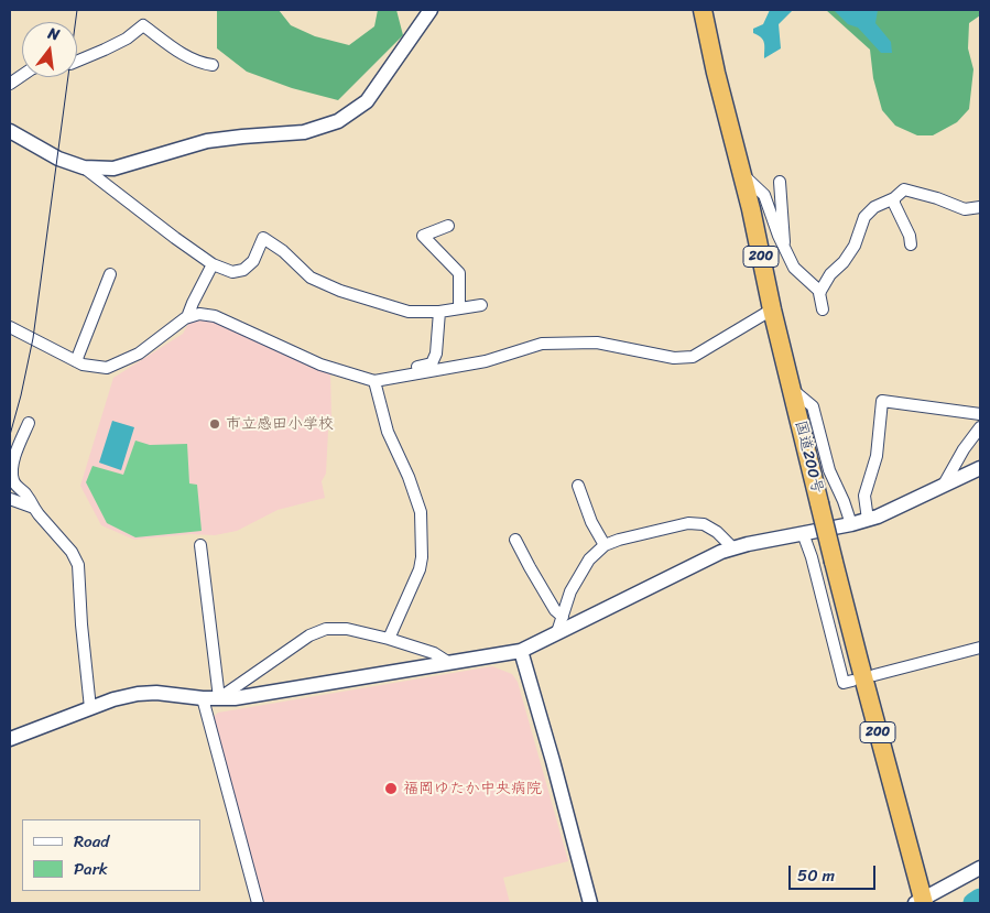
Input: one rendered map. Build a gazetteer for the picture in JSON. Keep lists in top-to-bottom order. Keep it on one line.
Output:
{"streets":{"highway":["200","国道200号"]},"places":["市立感田小学校","福岡ゆたか中央病院"],"legend":["Road","Park"],"scale_bar":"50 m","north":"top"}
